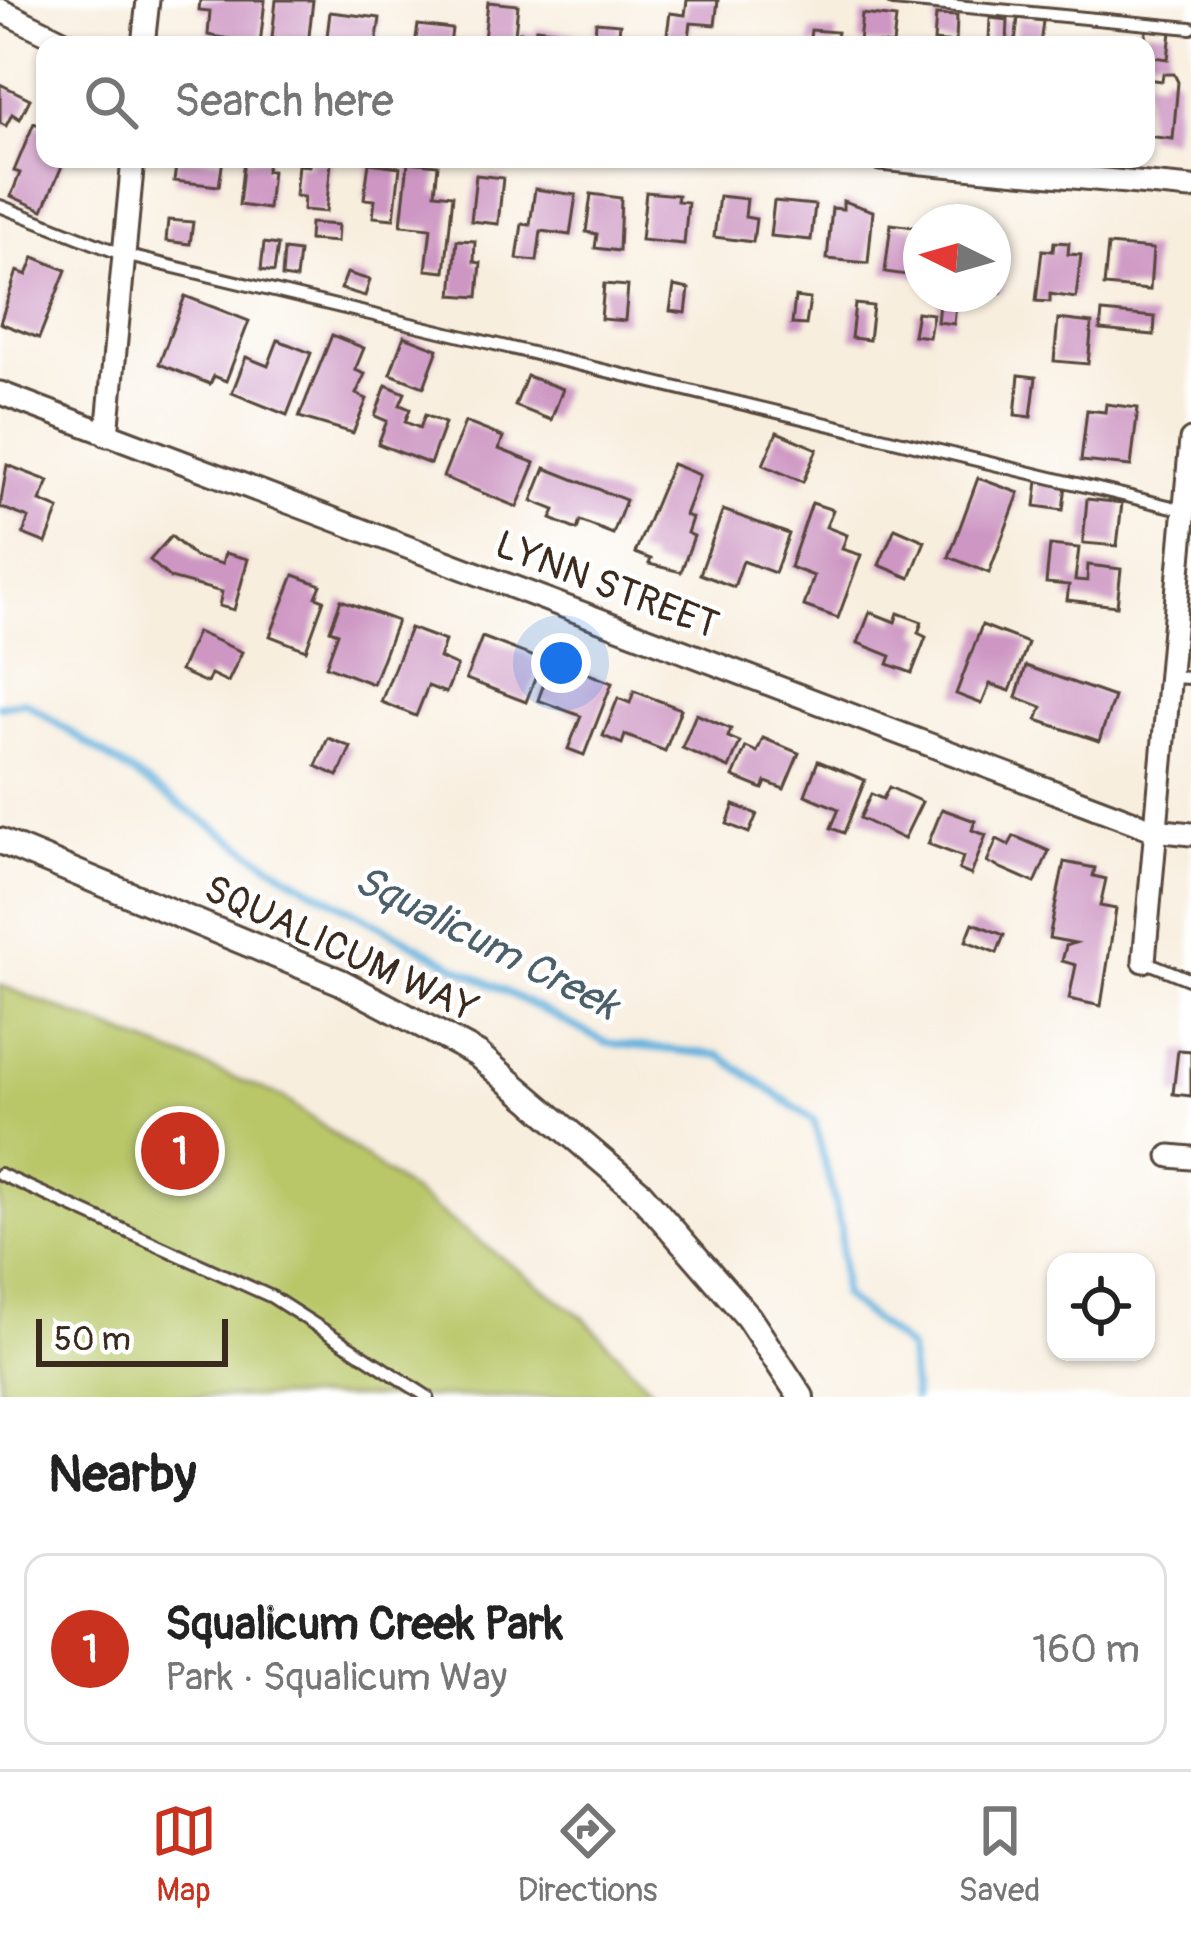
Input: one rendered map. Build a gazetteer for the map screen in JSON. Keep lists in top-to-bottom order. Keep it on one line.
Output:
{"streets":{"street":["LYNN STREET","SQUALICUM WAY"]},"water":["Squalicum Creek"],"scale_bar":"50 m","north":"left","page":{"search":"Search here","pins":"1","scale":"50 m","heading":"Nearby","list":[{"mark":"1","name":"Squalicum Creek Park","note":"Park · Squalicum Way","value":"160 m"}],"nav":["Map","Directions","Saved"]}}
